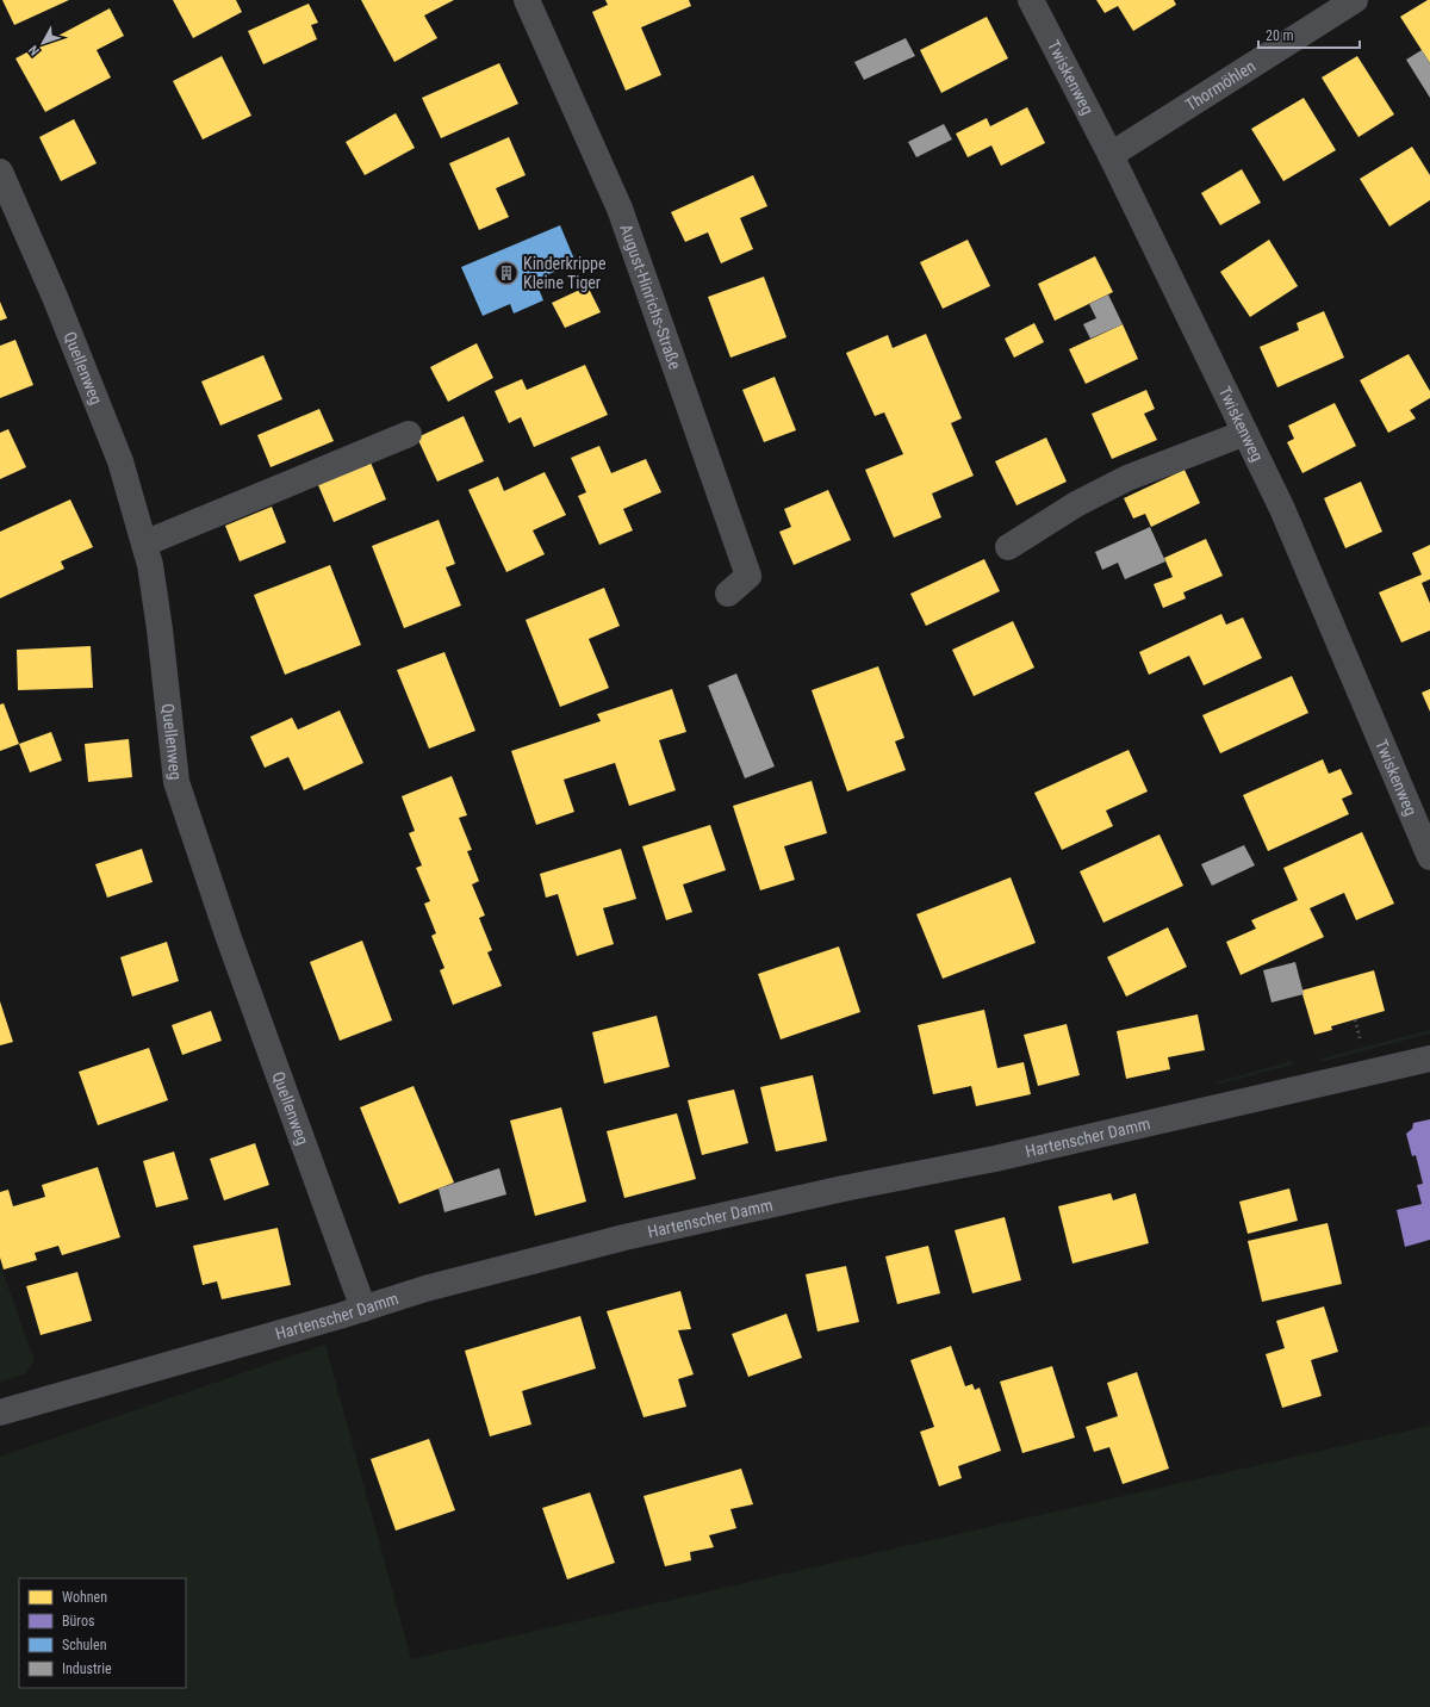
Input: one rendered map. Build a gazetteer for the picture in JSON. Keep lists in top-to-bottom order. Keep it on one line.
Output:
{"streets":{"street":["Twiskenweg","Thormöhlen","August-Hinrichs-Straße","Quellenweg","Hartenscher Damm"]},"crossings":[["Twiskenweg","Thormöhlen"],["Quellenweg","Hartenscher Damm"]],"places":{"building":["Kinderkrippe Kleine Tiger"]},"legend":["Wohnen","Büros","Schulen","Industrie"],"scale_bar":"20 m","north":"bottom left"}
